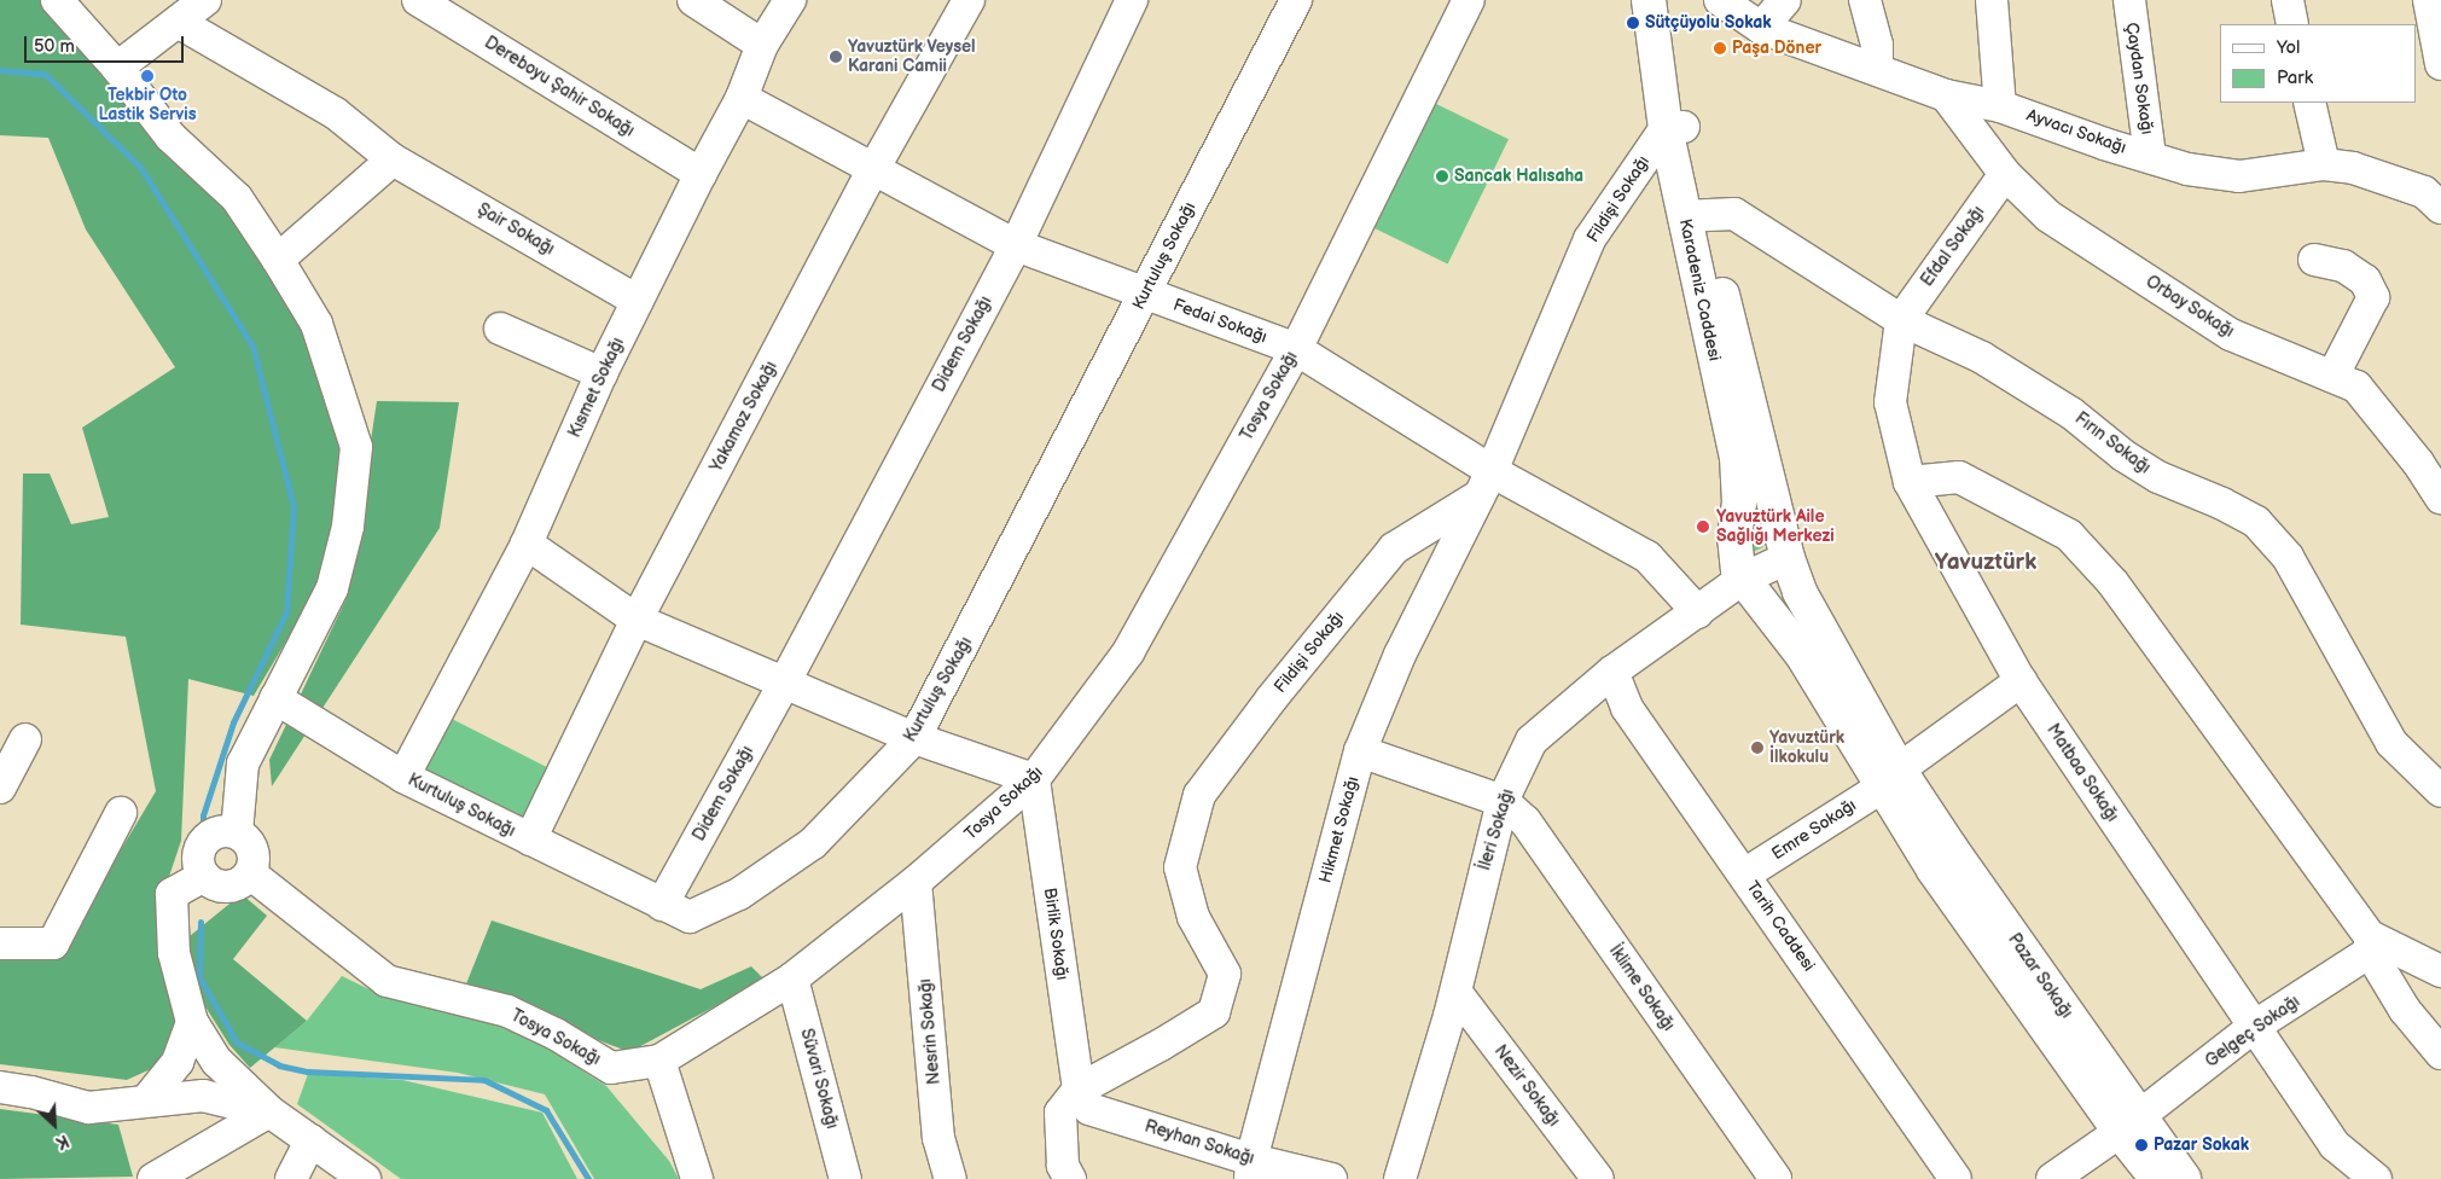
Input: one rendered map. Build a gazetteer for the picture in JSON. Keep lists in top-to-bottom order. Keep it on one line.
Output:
{"streets":{"main road":["Karadeniz Caddesi","Pazar Sokağı"],"street":["Çaydan Sokağı","Dereboyu Şahir Sokağı","Ayvacı Sokağı","Fildişi Sokağı","Şair Sokağı","Efdal Sokağı","Kurtuluş Sokağı","Orbay Sokağı","Fedai Sokağı","Didem Sokağı","Kısmet Sokağı","Tosya Sokağı","Yakamoz Sokağı","Fırın Sokağı","Matbaa Sokağı","Hikmet Sokağı","İleri Sokağı","Emre Sokağı","Tarih Caddesi","Birlik Sokağı","İklime Sokağı","Nesrin Sokağı","Gelgeç Sokağı","Süvari Sokağı","Nezir Sokağı","Reyhan Sokağı"]},"crossings":[["Çaydan Sokağı","Ayvacı Sokağı"],["Dereboyu Şahir Sokağı","Kısmet Sokağı"],["Ayvacı Sokağı","Orbay Sokağı"],["Fildişi Sokağı","Karadeniz Caddesi"],["Fildişi Sokağı","Fedai Sokağı"],["Fildişi Sokağı","Hikmet Sokağı"],["Fildişi Sokağı","Birlik Sokağı"],["Fildişi Sokağı","Reyhan Sokağı"],["Şair Sokağı","Kısmet Sokağı"],["Efdal Sokağı","Orbay Sokağı"],["Efdal Sokağı","Fırın Sokağı"],["Efdal Sokağı","Matbaa Sokağı"],["Kurtuluş Sokağı","Fedai Sokağı"],["Kurtuluş Sokağı","Didem Sokağı"],["Kurtuluş Sokağı","Kısmet Sokağı"],["Kurtuluş Sokağı","Yakamoz Sokağı"],["Karadeniz Caddesi","Fırın Sokağı"],["Karadeniz Caddesi","İleri Sokağı"],["Karadeniz Caddesi","Pazar Sokağı"],["Fedai Sokağı","Didem Sokağı"],["Fedai Sokağı","Kısmet Sokağı"],["Fedai Sokağı","Tosya Sokağı"],["Fedai Sokağı","Yakamoz Sokağı"],["Fedai Sokağı","Hikmet Sokağı"],["Fedai Sokağı","İleri Sokağı"],["Tosya Sokağı","Birlik Sokağı"],["Tosya Sokağı","Nesrin Sokağı"],["Tosya Sokağı","Süvari Sokağı"],["Fırın Sokağı","Matbaa Sokağı"],["Matbaa Sokağı","Emre Sokağı"],["Matbaa Sokağı","Gelgeç Sokağı"],["Hikmet Sokağı","Reyhan Sokağı"],["İleri Sokağı","Tarih Caddesi"],["İleri Sokağı","Pazar Sokağı"],["İleri Sokağı","İklime Sokağı"],["İleri Sokağı","Nezir Sokağı"],["Emre Sokağı","Tarih Caddesi"],["Emre Sokağı","Pazar Sokağı"],["Birlik Sokağı","Reyhan Sokağı"],["Pazar Sokağı","Gelgeç Sokağı"]],"districts":["Yavuztürk"],"places":["Sütçüyolu Sokak","Paşa Döner","Yavuztürk Veysel Karani Camii","Tekbir Oto Lastik Servis","Sancak Halısaha","Yavuztürk Aile Sağlığı Merkezi","Yavuztürk İlkokulu","Pazar Sokak"],"legend":["Yol","Park"],"scale_bar":"50 m","north":"bottom right"}
